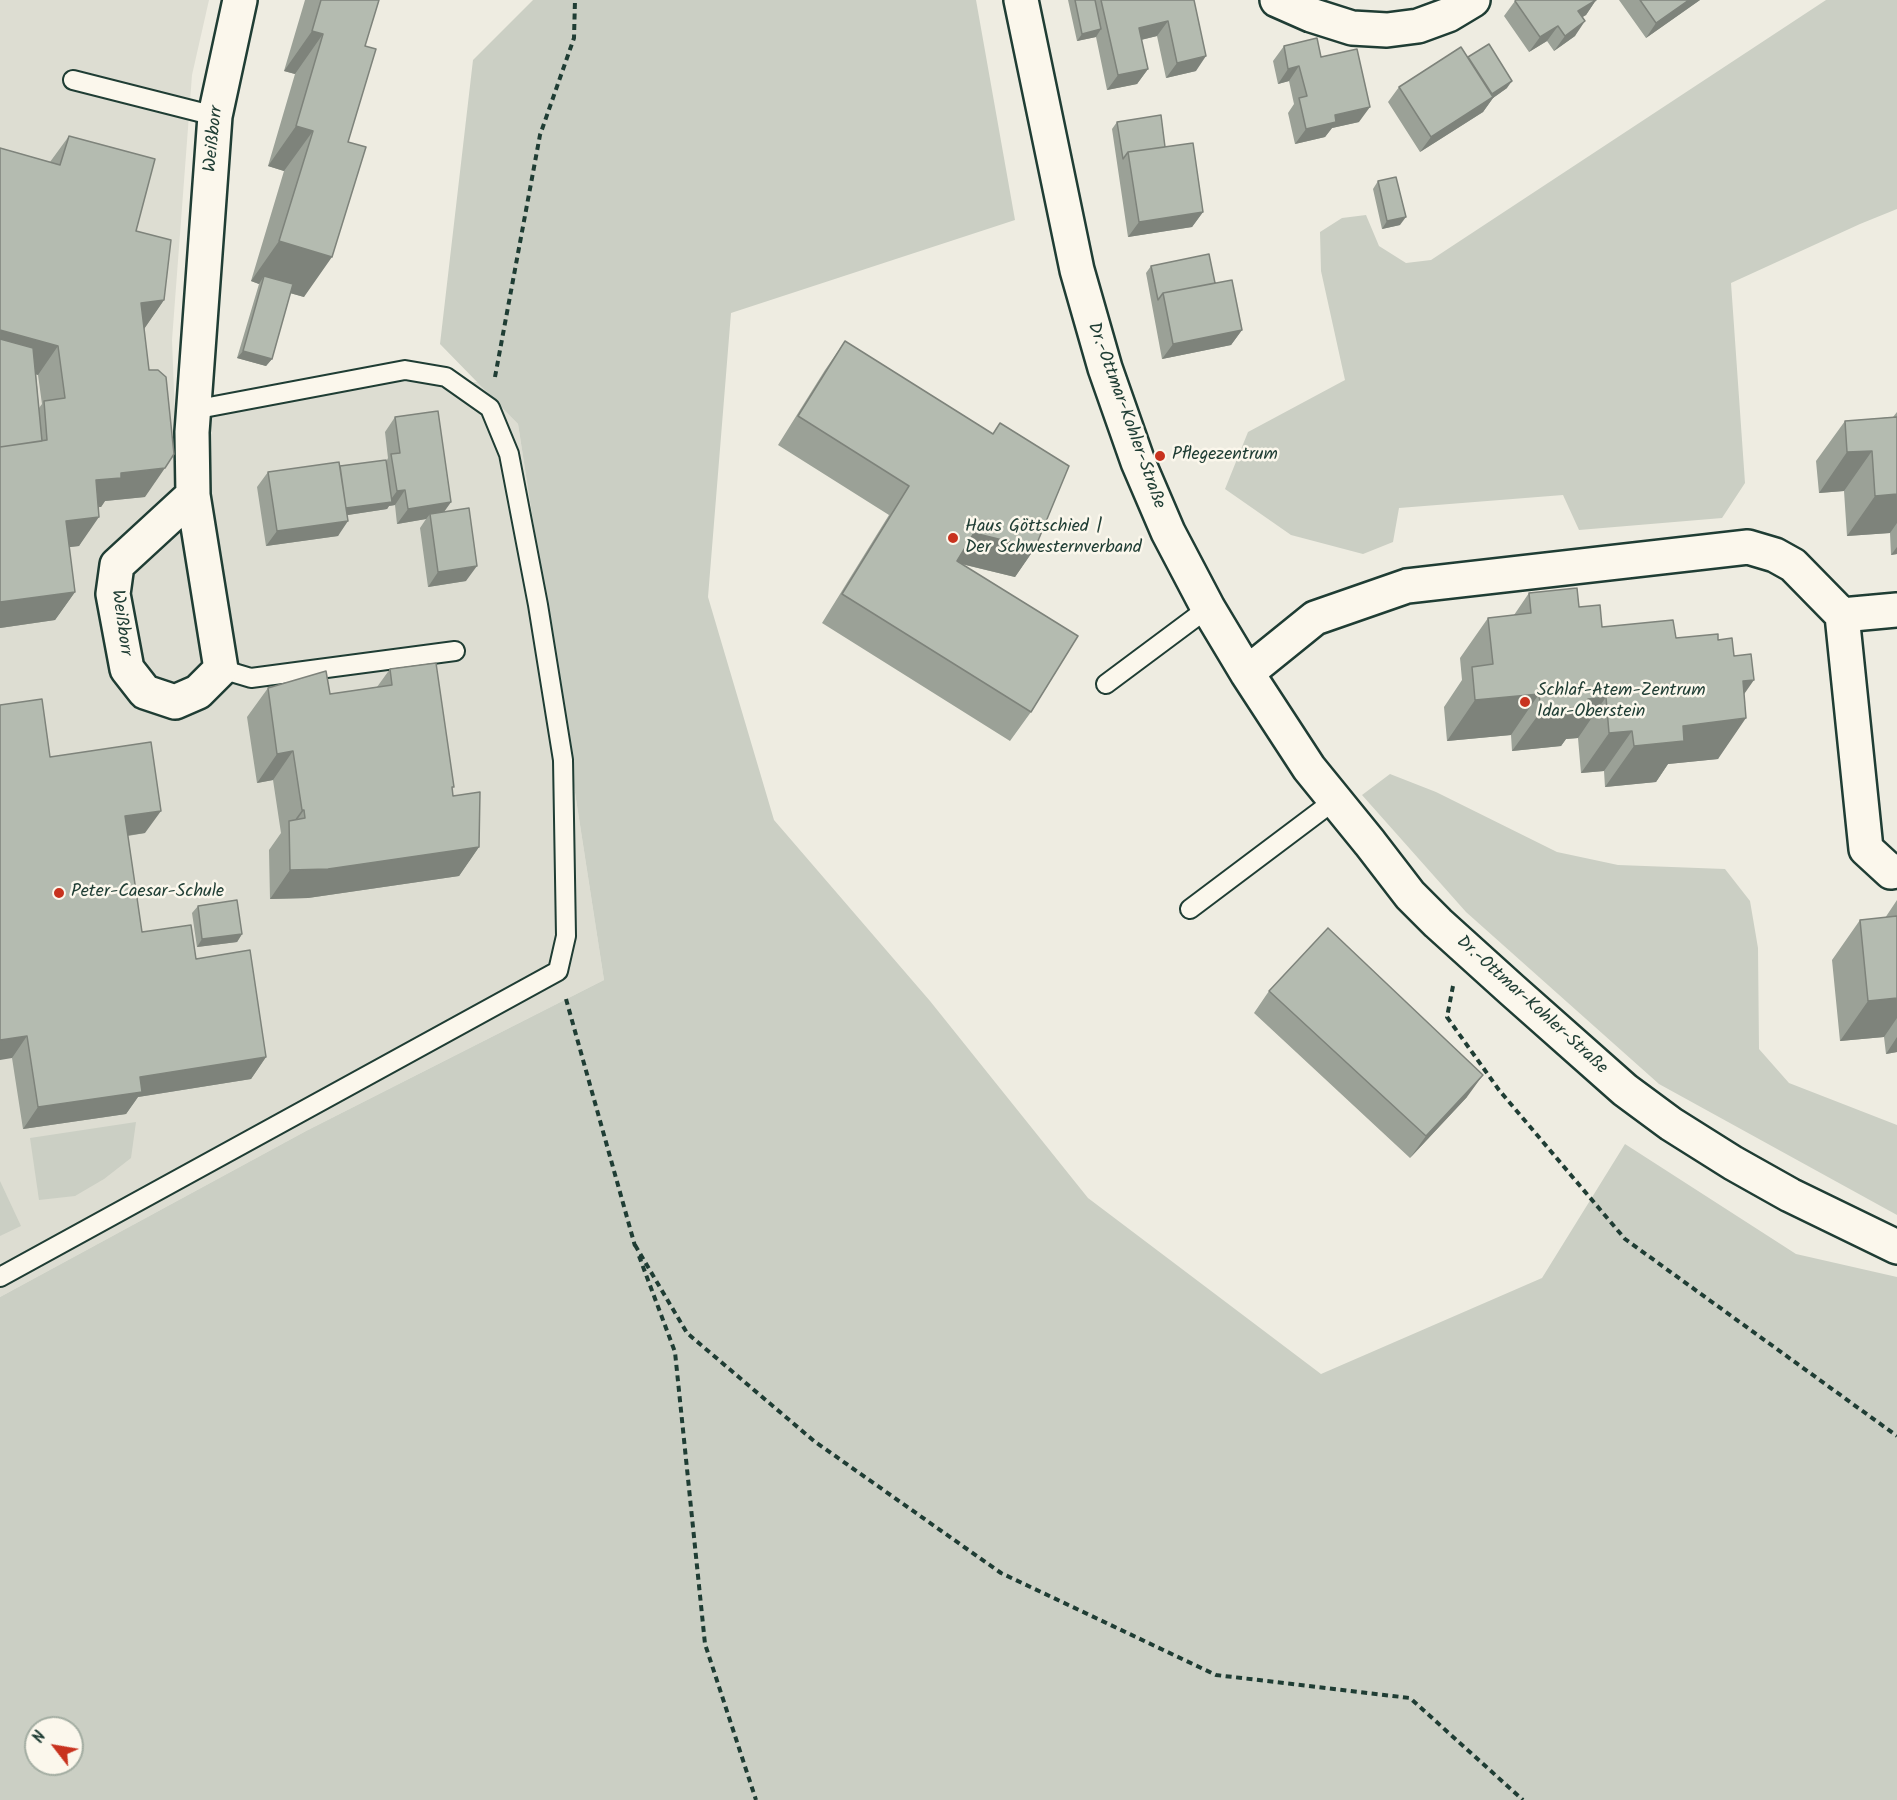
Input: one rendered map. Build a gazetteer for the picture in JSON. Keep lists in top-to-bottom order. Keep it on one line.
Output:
{"streets":{"street":["Weißborr","Dr.-Ottmar-Kohler-Straße"]},"places":["Pflegezentrum","Haus Göttschied | Der Schwesternverband","Schlaf-Atem-Zentrum Idar-Oberstein","Peter-Caesar-Schule"],"north":"top left"}
